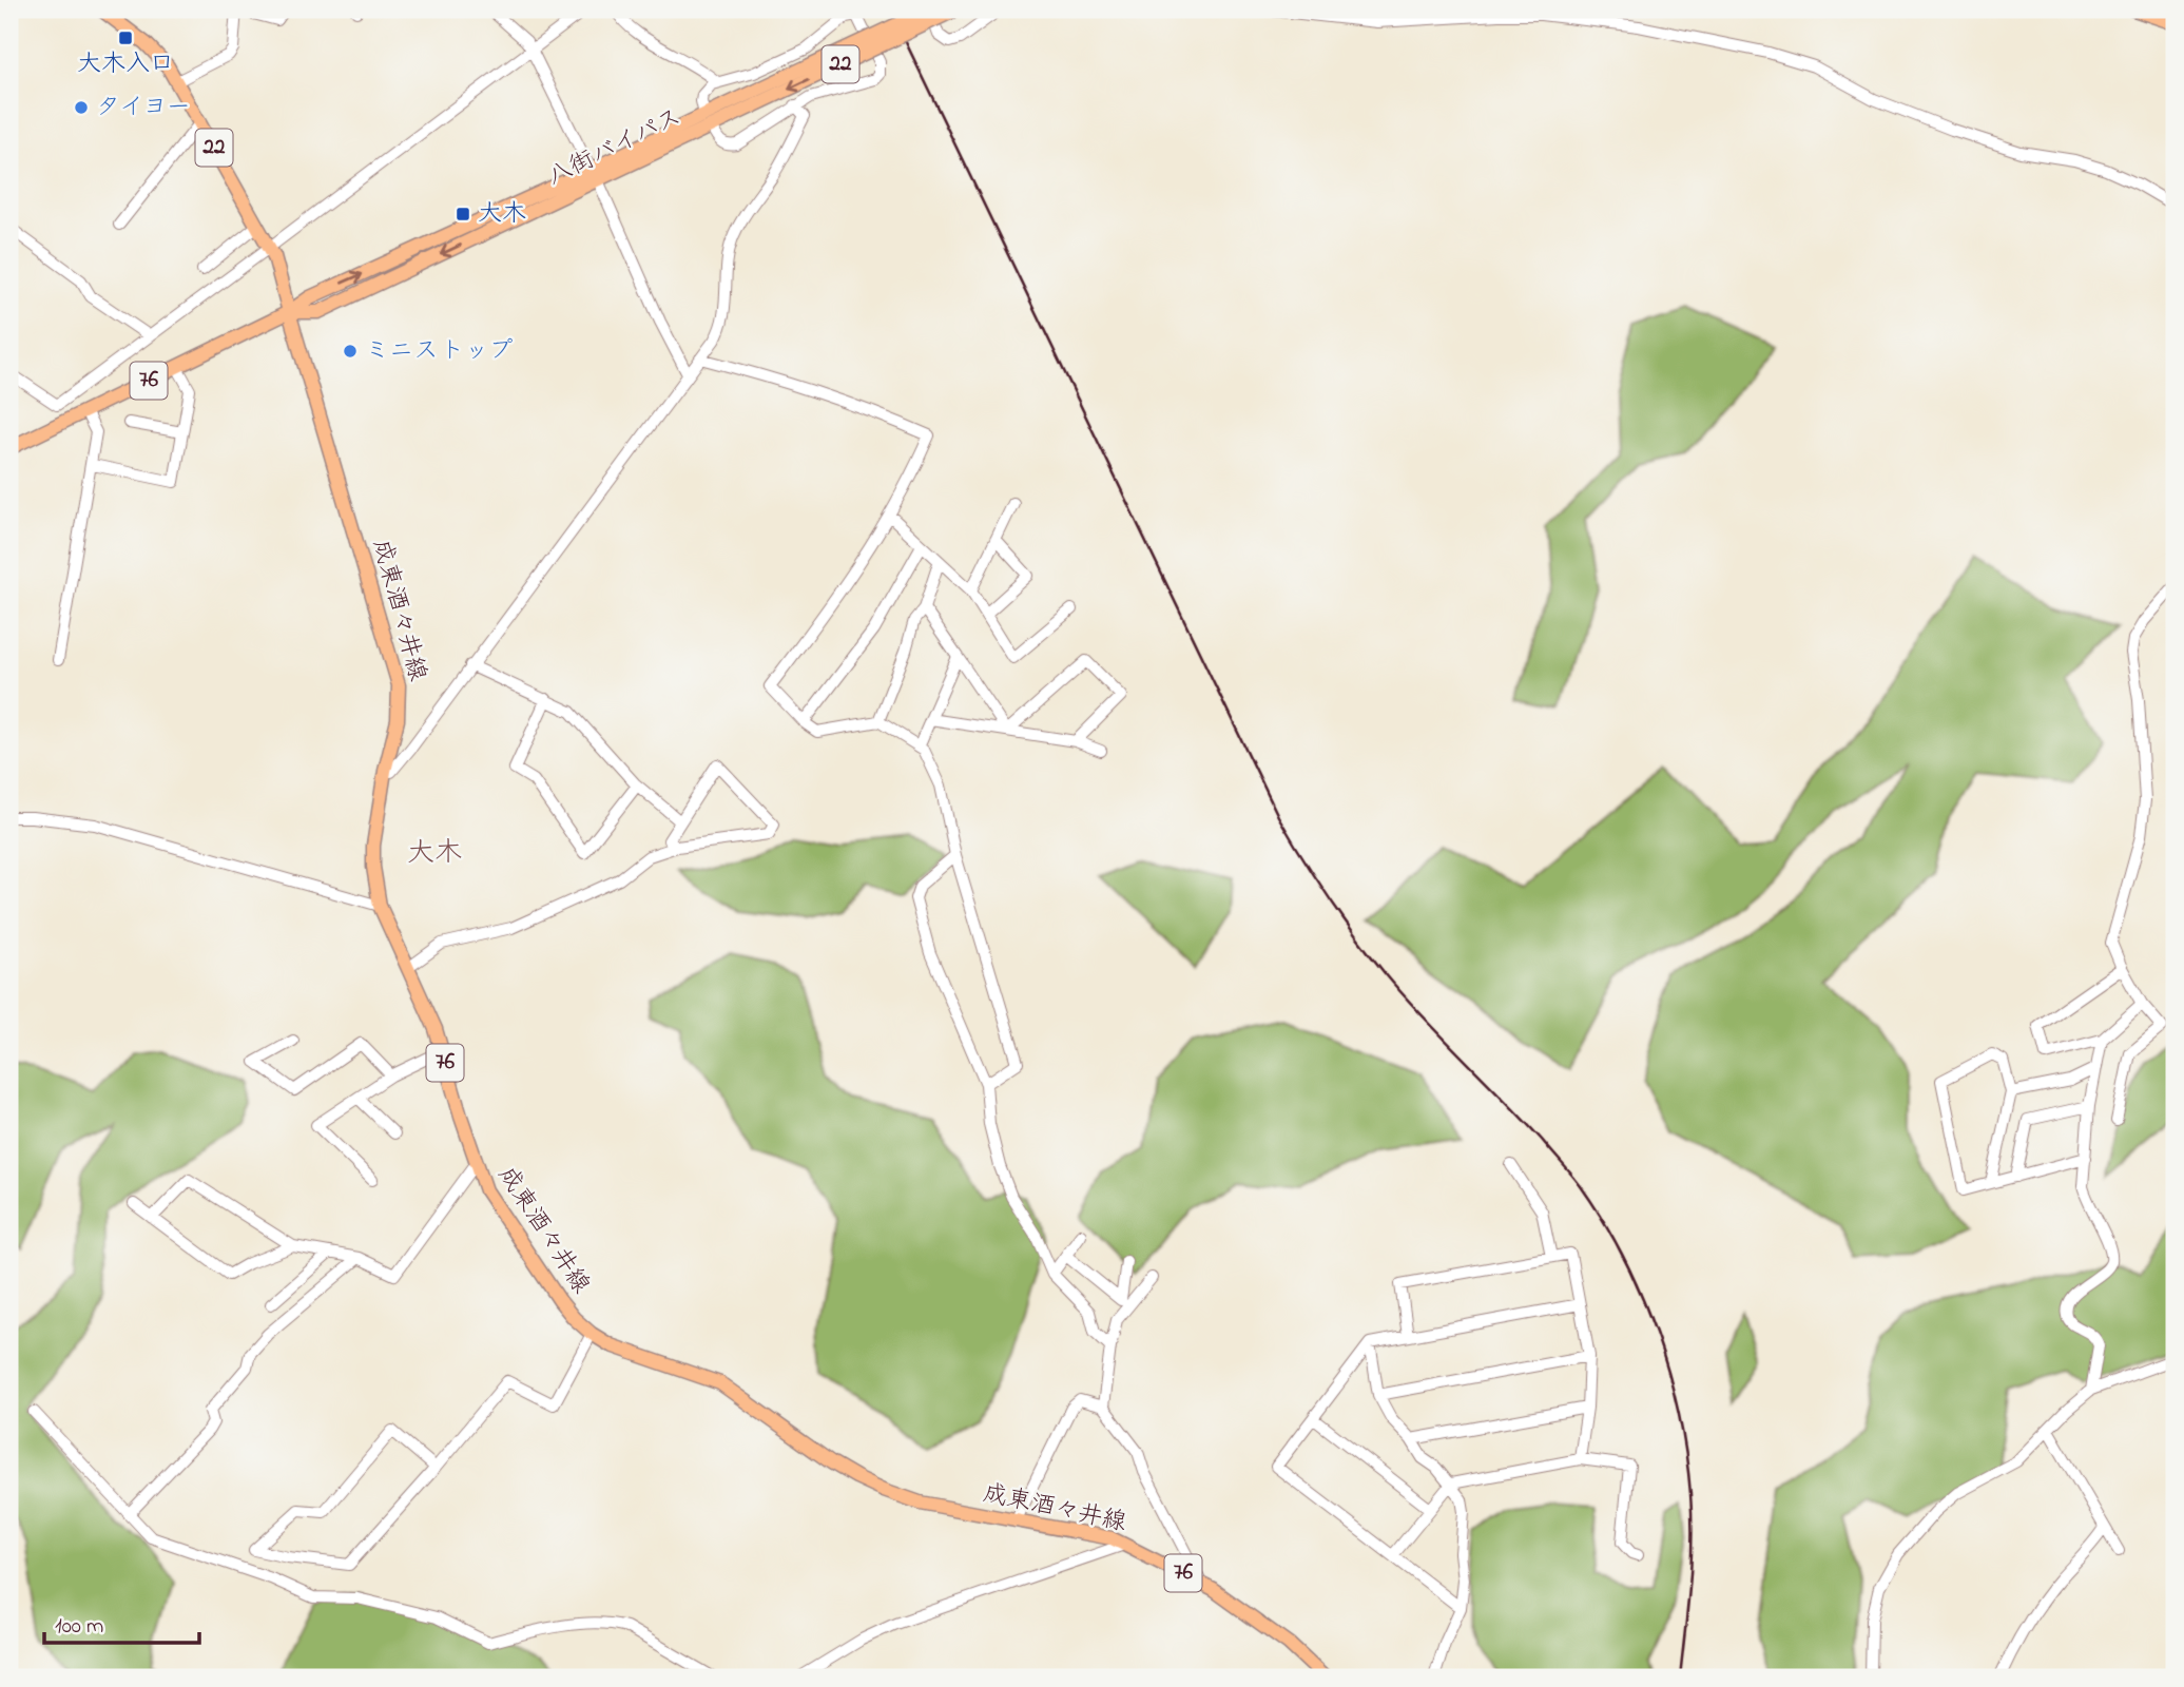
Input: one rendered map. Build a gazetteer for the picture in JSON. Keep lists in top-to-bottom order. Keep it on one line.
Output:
{"streets":{"main road":["22","八街バイパス","76","成東酒々井線"]},"crossings":[["22","八街バイパス"],["22","成東酒々井線"],["八街バイパス","成東酒々井線"]],"districts":["大木"],"places":{"transit":["大木入口","大木"],"other":["タイヨー","ミニストップ"]},"scale_bar":"100 m"}
